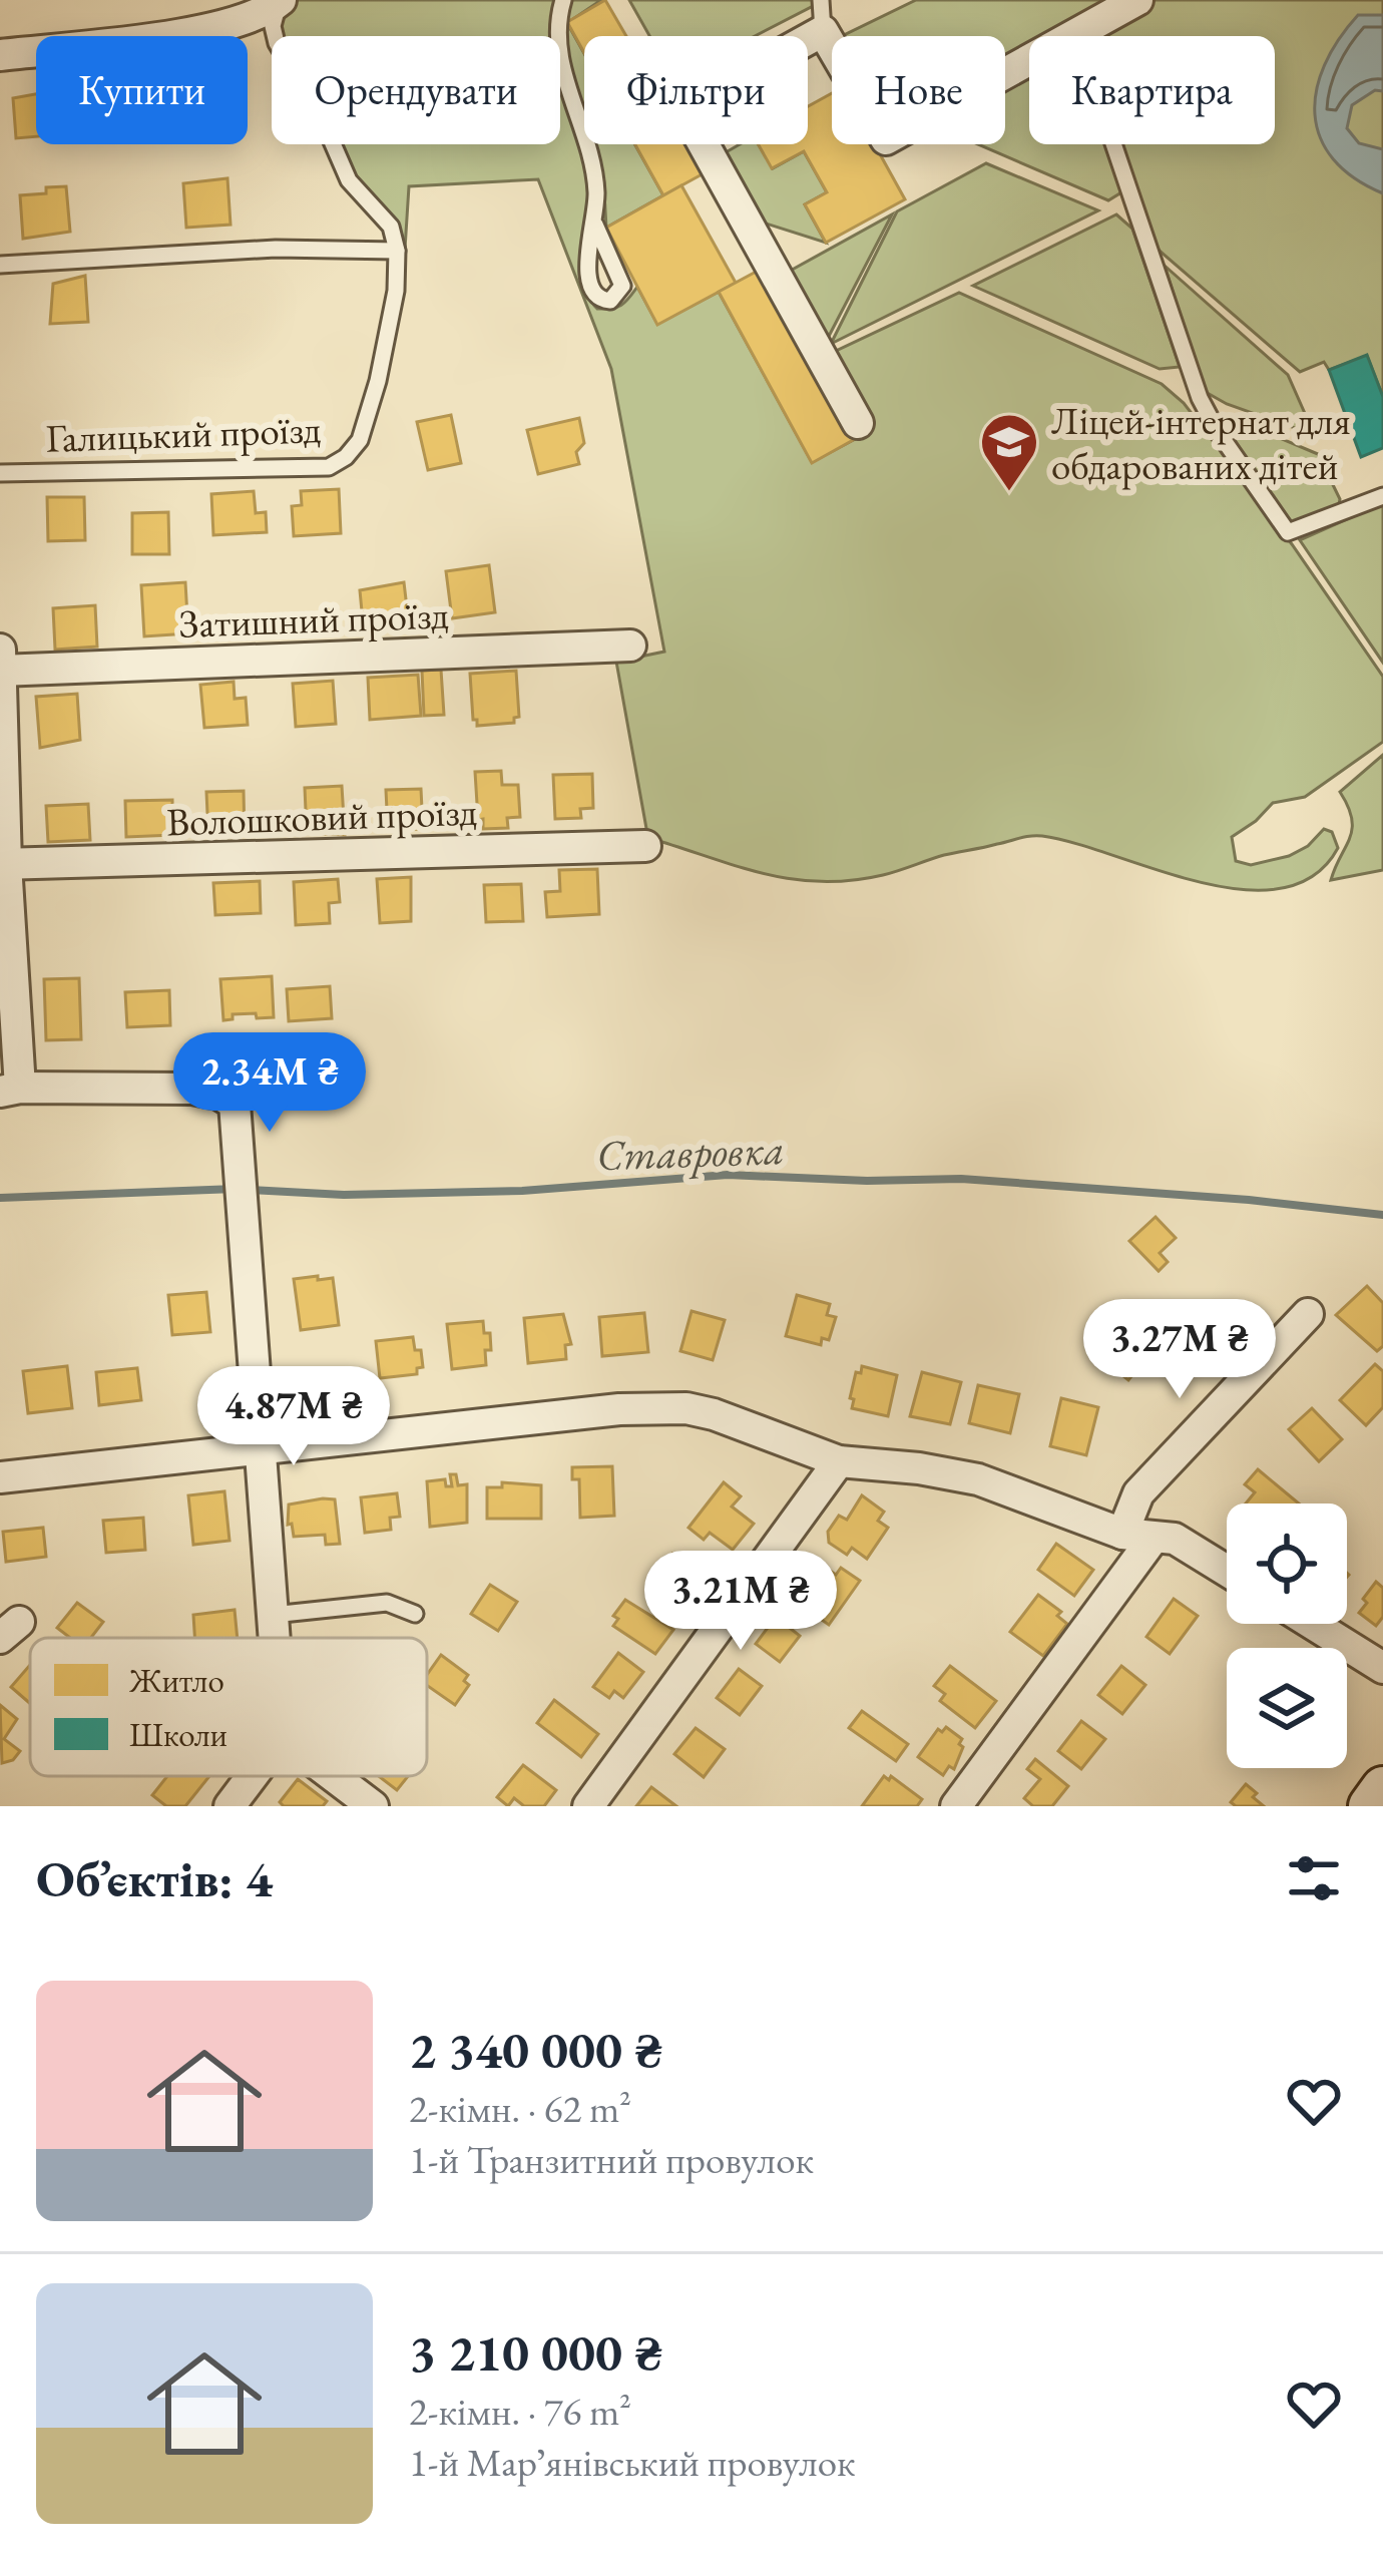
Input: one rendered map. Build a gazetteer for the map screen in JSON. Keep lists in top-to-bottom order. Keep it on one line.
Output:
{"streets":{"street":["Затишний проїзд","Волошковий проїзд"],"lane":["Галицький проїзд"]},"water":["Ставровка"],"places":{"school or university":["Ліцей-інтернат для обдарованих дітей"]},"legend":["Житло","Школи"],"page":{"chip":["Купити","Орендувати","Фільтри","Нове","Квартира"],"price":["2.34M ₴","3.27M ₴","4.87M ₴","3.21M ₴"],"heading":"Об’єктів: 4","list":[{"name":"2 340 000 ₴","note":"2-кімн. · 62 m² · 1-й Транзитний провулок"},{"name":"3 210 000 ₴","note":"2-кімн. · 76 m² · 1-й Марʼянівський провулок"}]}}
